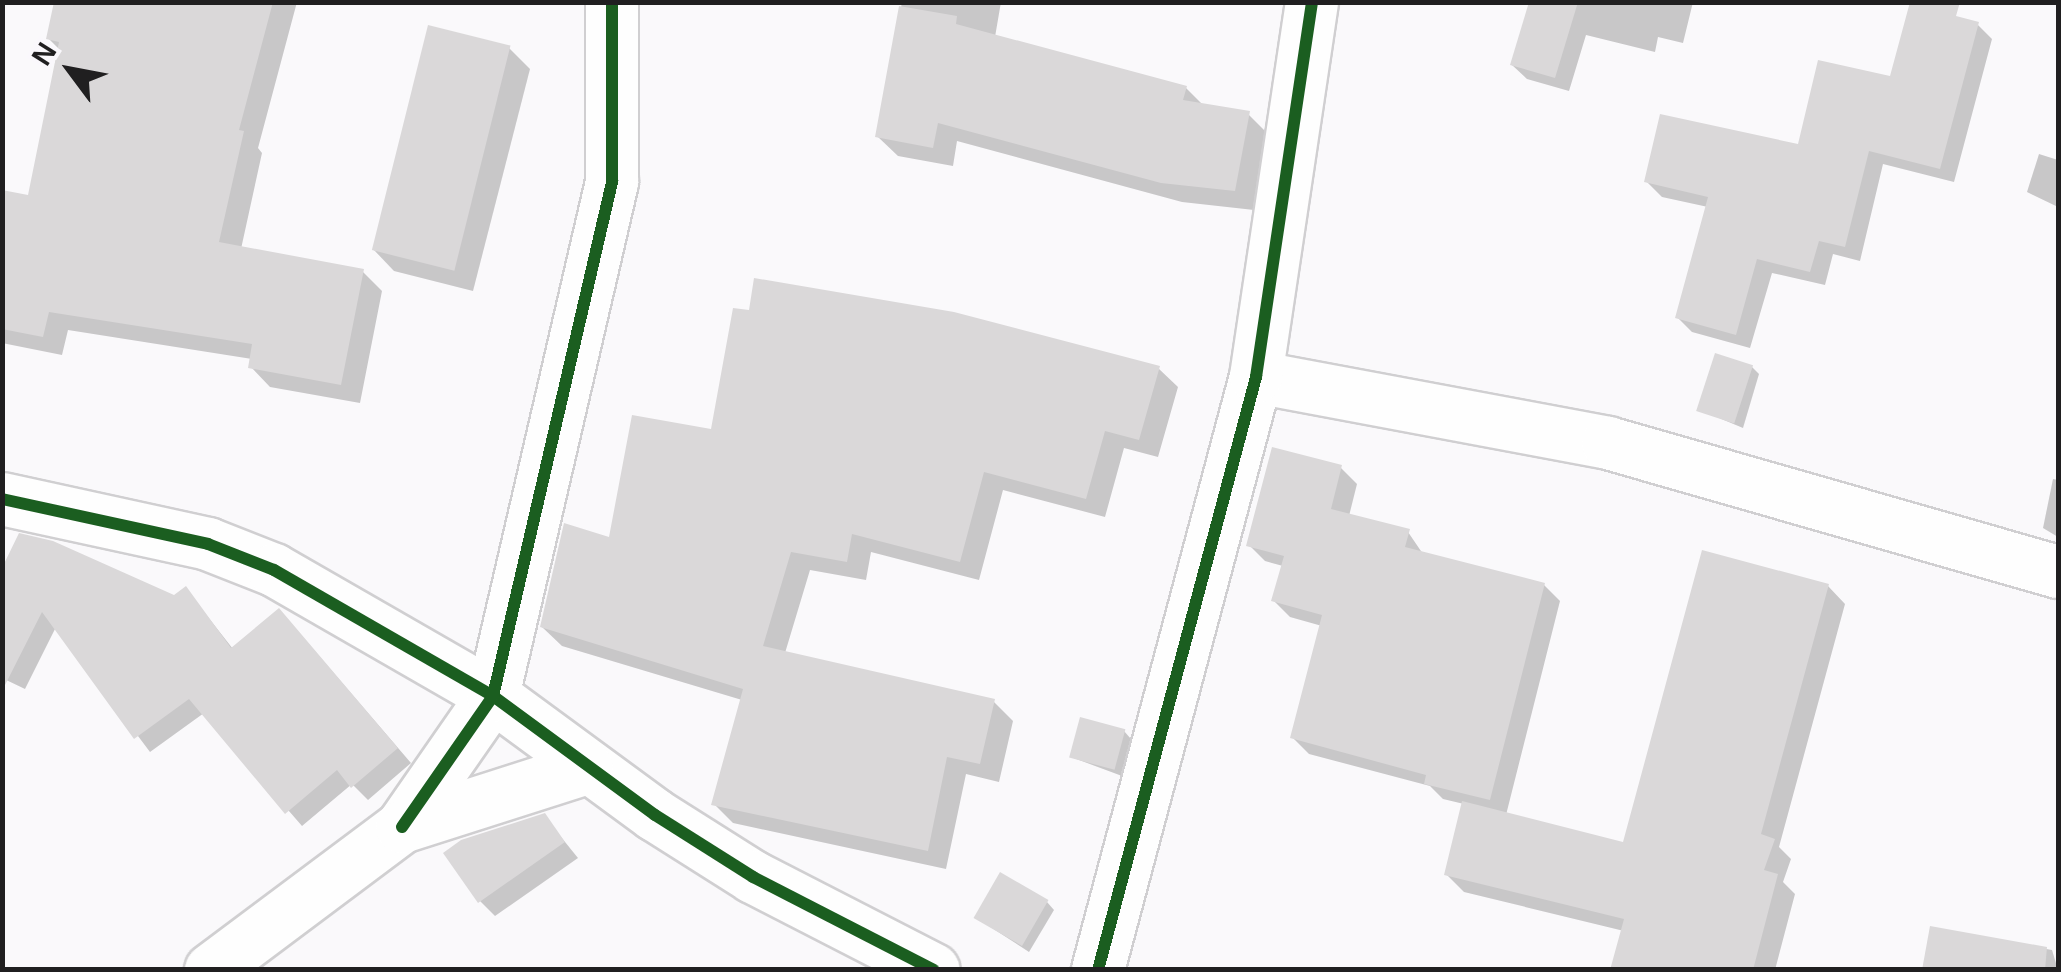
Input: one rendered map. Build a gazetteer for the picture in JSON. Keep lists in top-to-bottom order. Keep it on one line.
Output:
{"north":"top left"}
